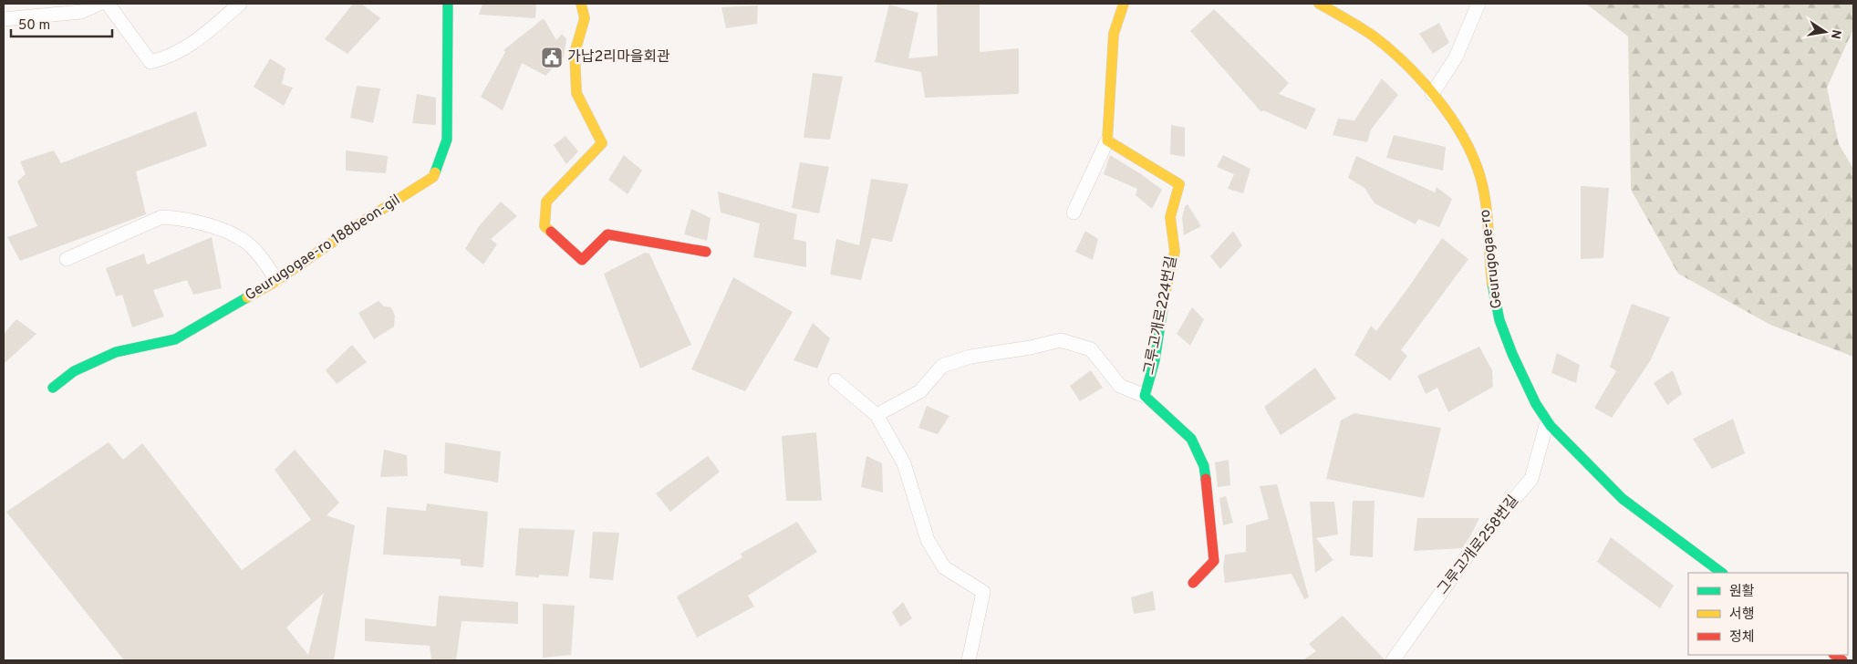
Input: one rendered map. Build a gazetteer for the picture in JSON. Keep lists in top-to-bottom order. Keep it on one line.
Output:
{"streets":{"street":["Geurugogae-ro 188beon-gil","Geurugogae-ro","그루고개로224번길","그루고개로258번길"]},"crossings":[["Geurugogae-ro","그루고개로258번길"]],"places":{"public building":["가납2리마을회관"]},"legend":["원활","서행","정체"],"scale_bar":"50 m","north":"right"}
